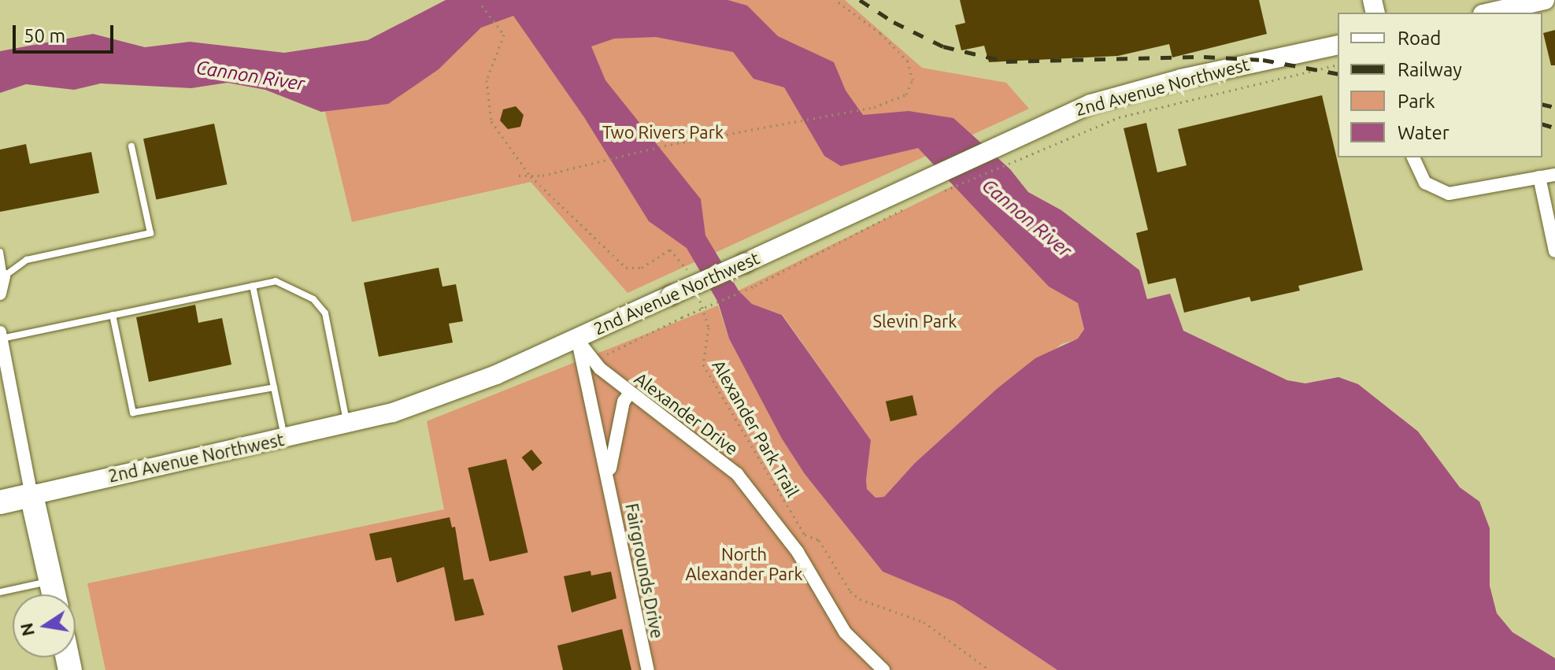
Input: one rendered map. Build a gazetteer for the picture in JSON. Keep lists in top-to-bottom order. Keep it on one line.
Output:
{"streets":{"highway":["2nd Avenue Northwest"],"street":["Alexander Drive","Fairgrounds Drive"],"path":["Alexander Park Trail"]},"crossings":[["2nd Avenue Northwest","Alexander Drive"],["2nd Avenue Northwest","Fairgrounds Drive"],["Alexander Drive","Fairgrounds Drive"]],"water":["Cannon River"],"parks":["Two Rivers Park","Slevin Park","North Alexander Park"],"legend":["Road","Railway","Park","Water"],"scale_bar":"50 m","north":"left"}
